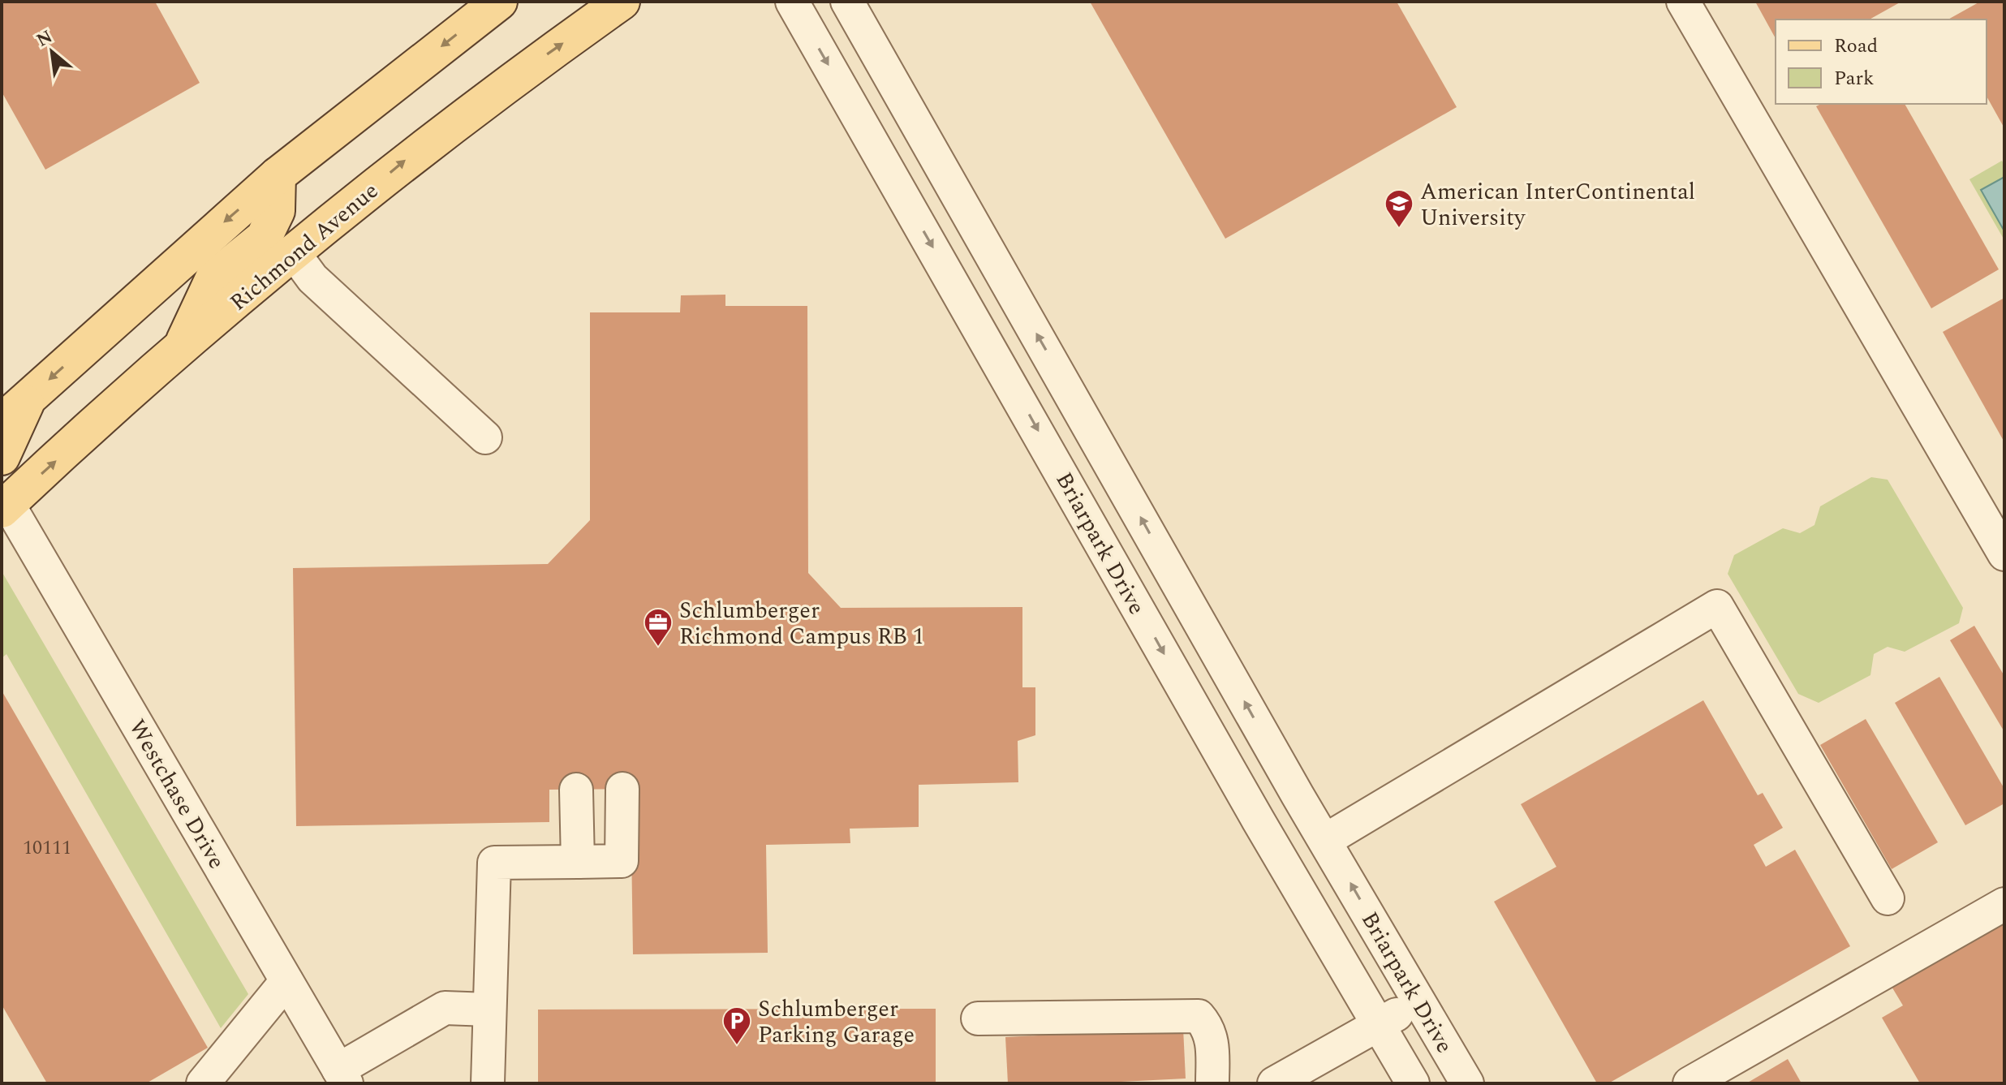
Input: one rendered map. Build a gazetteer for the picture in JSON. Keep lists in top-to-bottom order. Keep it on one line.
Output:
{"streets":{"main road":["Richmond Avenue"],"street":["Briarpark Drive","Westchase Drive"]},"crossings":[["Richmond Avenue","Westchase Drive"]],"places":{"school or university":["American InterContinental University"],"office":["Schlumberger Richmond Campus RB 1"],"parking":["Schlumberger Parking Garage"]},"house_numbers":["10111"],"legend":["Road","Park"],"north":"top left"}
